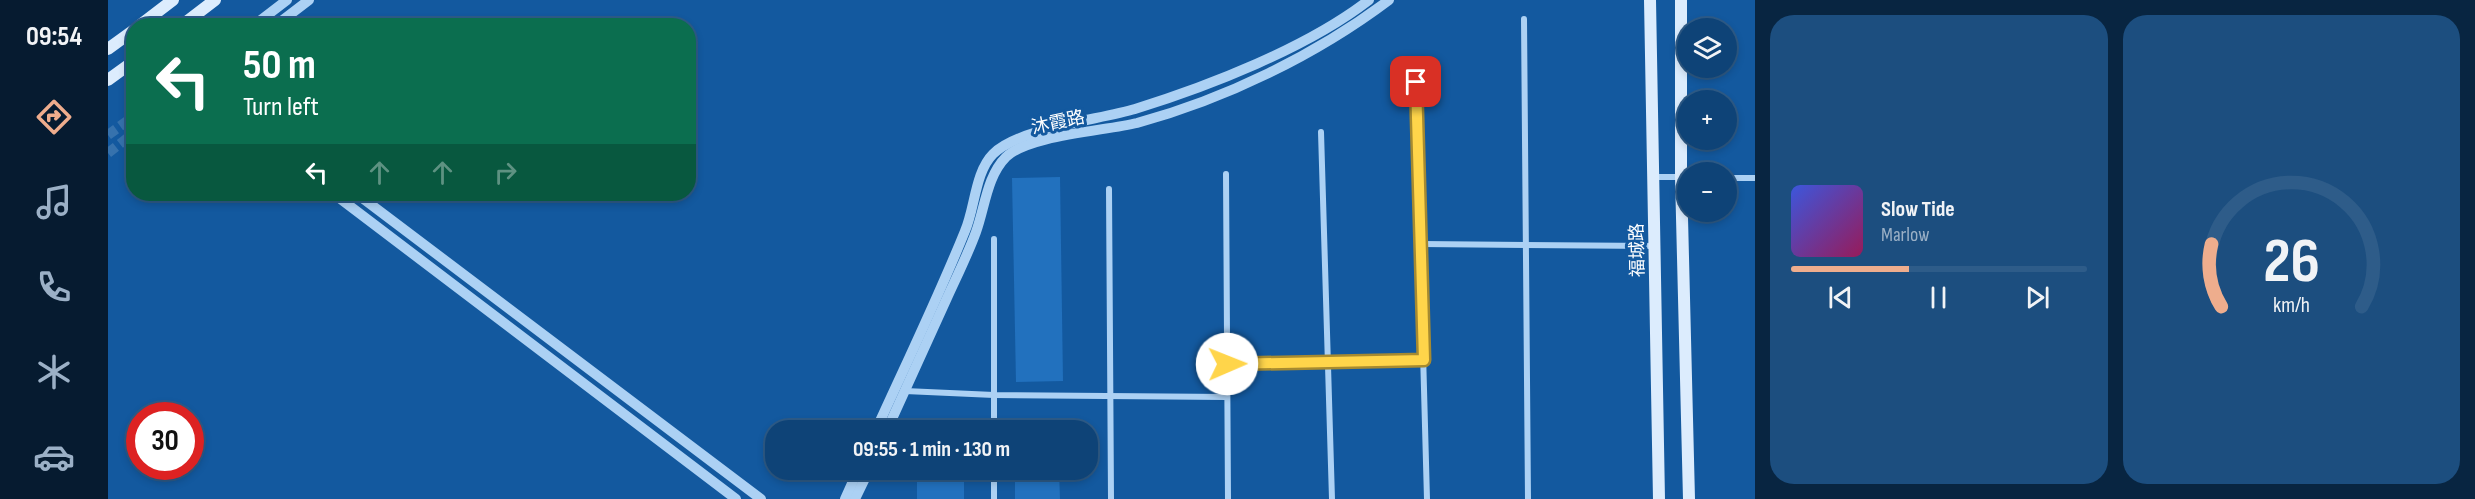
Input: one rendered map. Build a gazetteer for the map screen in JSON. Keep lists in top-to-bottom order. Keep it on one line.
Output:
{"streets":{"main road":["福城路"],"street":["沐霞路"]},"page":{"tabs":"09:54","map_buttons":["+","−"],"turn":["50 m","Turn left"],"song":["Slow Tide","Marlow"],"limit":"30","trip":"09:55 · 1 min · 130 m","gauge":["26","km/h"]}}
